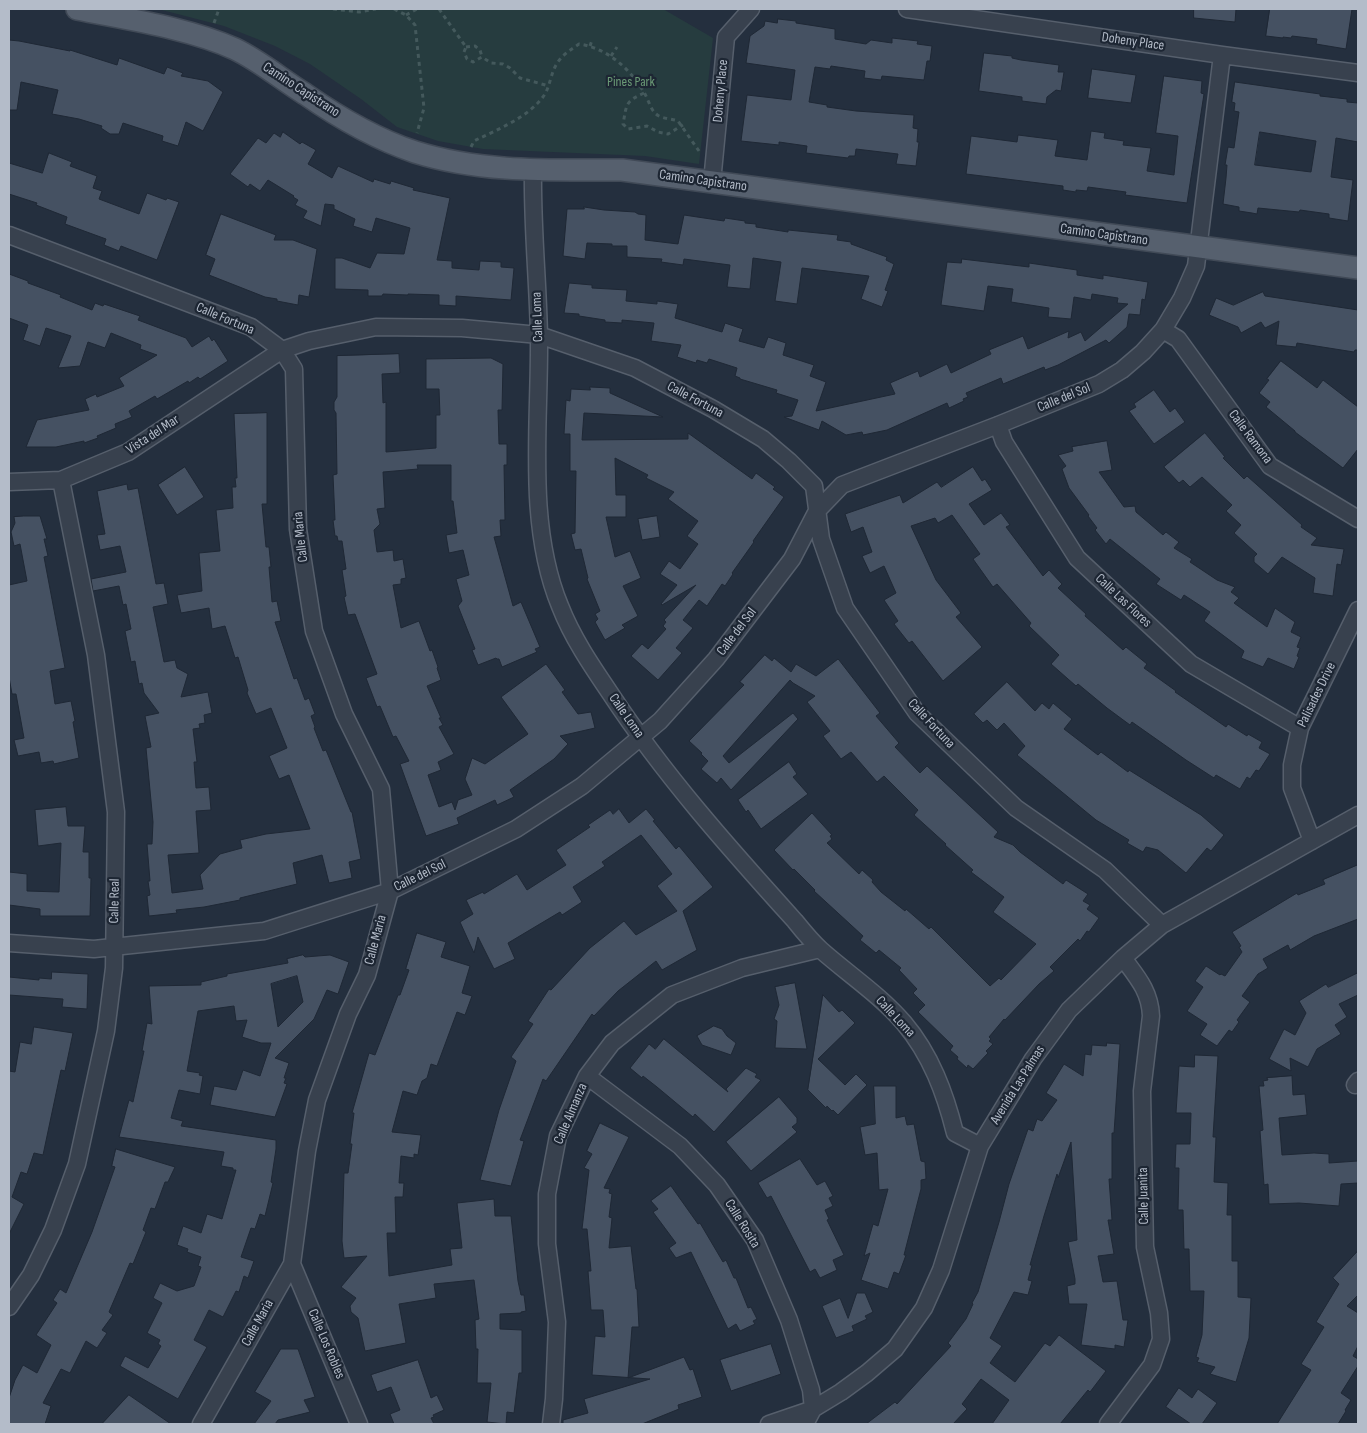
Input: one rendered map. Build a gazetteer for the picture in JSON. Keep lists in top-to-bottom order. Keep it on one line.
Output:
{"streets":{"main road":["Camino Capistrano"],"street":["Doheny Place","Calle Loma","Calle Fortuna","Calle del Sol","Vista del Mar","Calle Ramona","Calle Maria","Calle Las Flores","Palisades Drive","Calle Real","Avenida Las Palmas","Calle Almanza","Calle Juanita","Calle Rosita","Calle Los Robles"]},"crossings":[["Doheny Place","Camino Capistrano"],["Doheny Place","Calle del Sol"],["Camino Capistrano","Calle Loma"],["Camino Capistrano","Calle del Sol"],["Calle Loma","Calle Fortuna"],["Calle Loma","Calle del Sol"],["Calle Loma","Avenida Las Palmas"],["Calle Loma","Calle Almanza"],["Calle Fortuna","Calle del Sol"],["Calle Fortuna","Vista del Mar"],["Calle Fortuna","Calle Maria"],["Calle Fortuna","Avenida Las Palmas"],["Calle del Sol","Calle Ramona"],["Calle del Sol","Calle Maria"],["Calle del Sol","Calle Las Flores"],["Calle del Sol","Calle Real"],["Vista del Mar","Calle Maria"],["Vista del Mar","Calle Real"],["Calle Maria","Calle Los Robles"],["Calle Las Flores","Palisades Drive"],["Palisades Drive","Avenida Las Palmas"],["Avenida Las Palmas","Calle Juanita"],["Avenida Las Palmas","Calle Rosita"],["Calle Almanza","Calle Rosita"]],"parks":["Pines Park"]}
